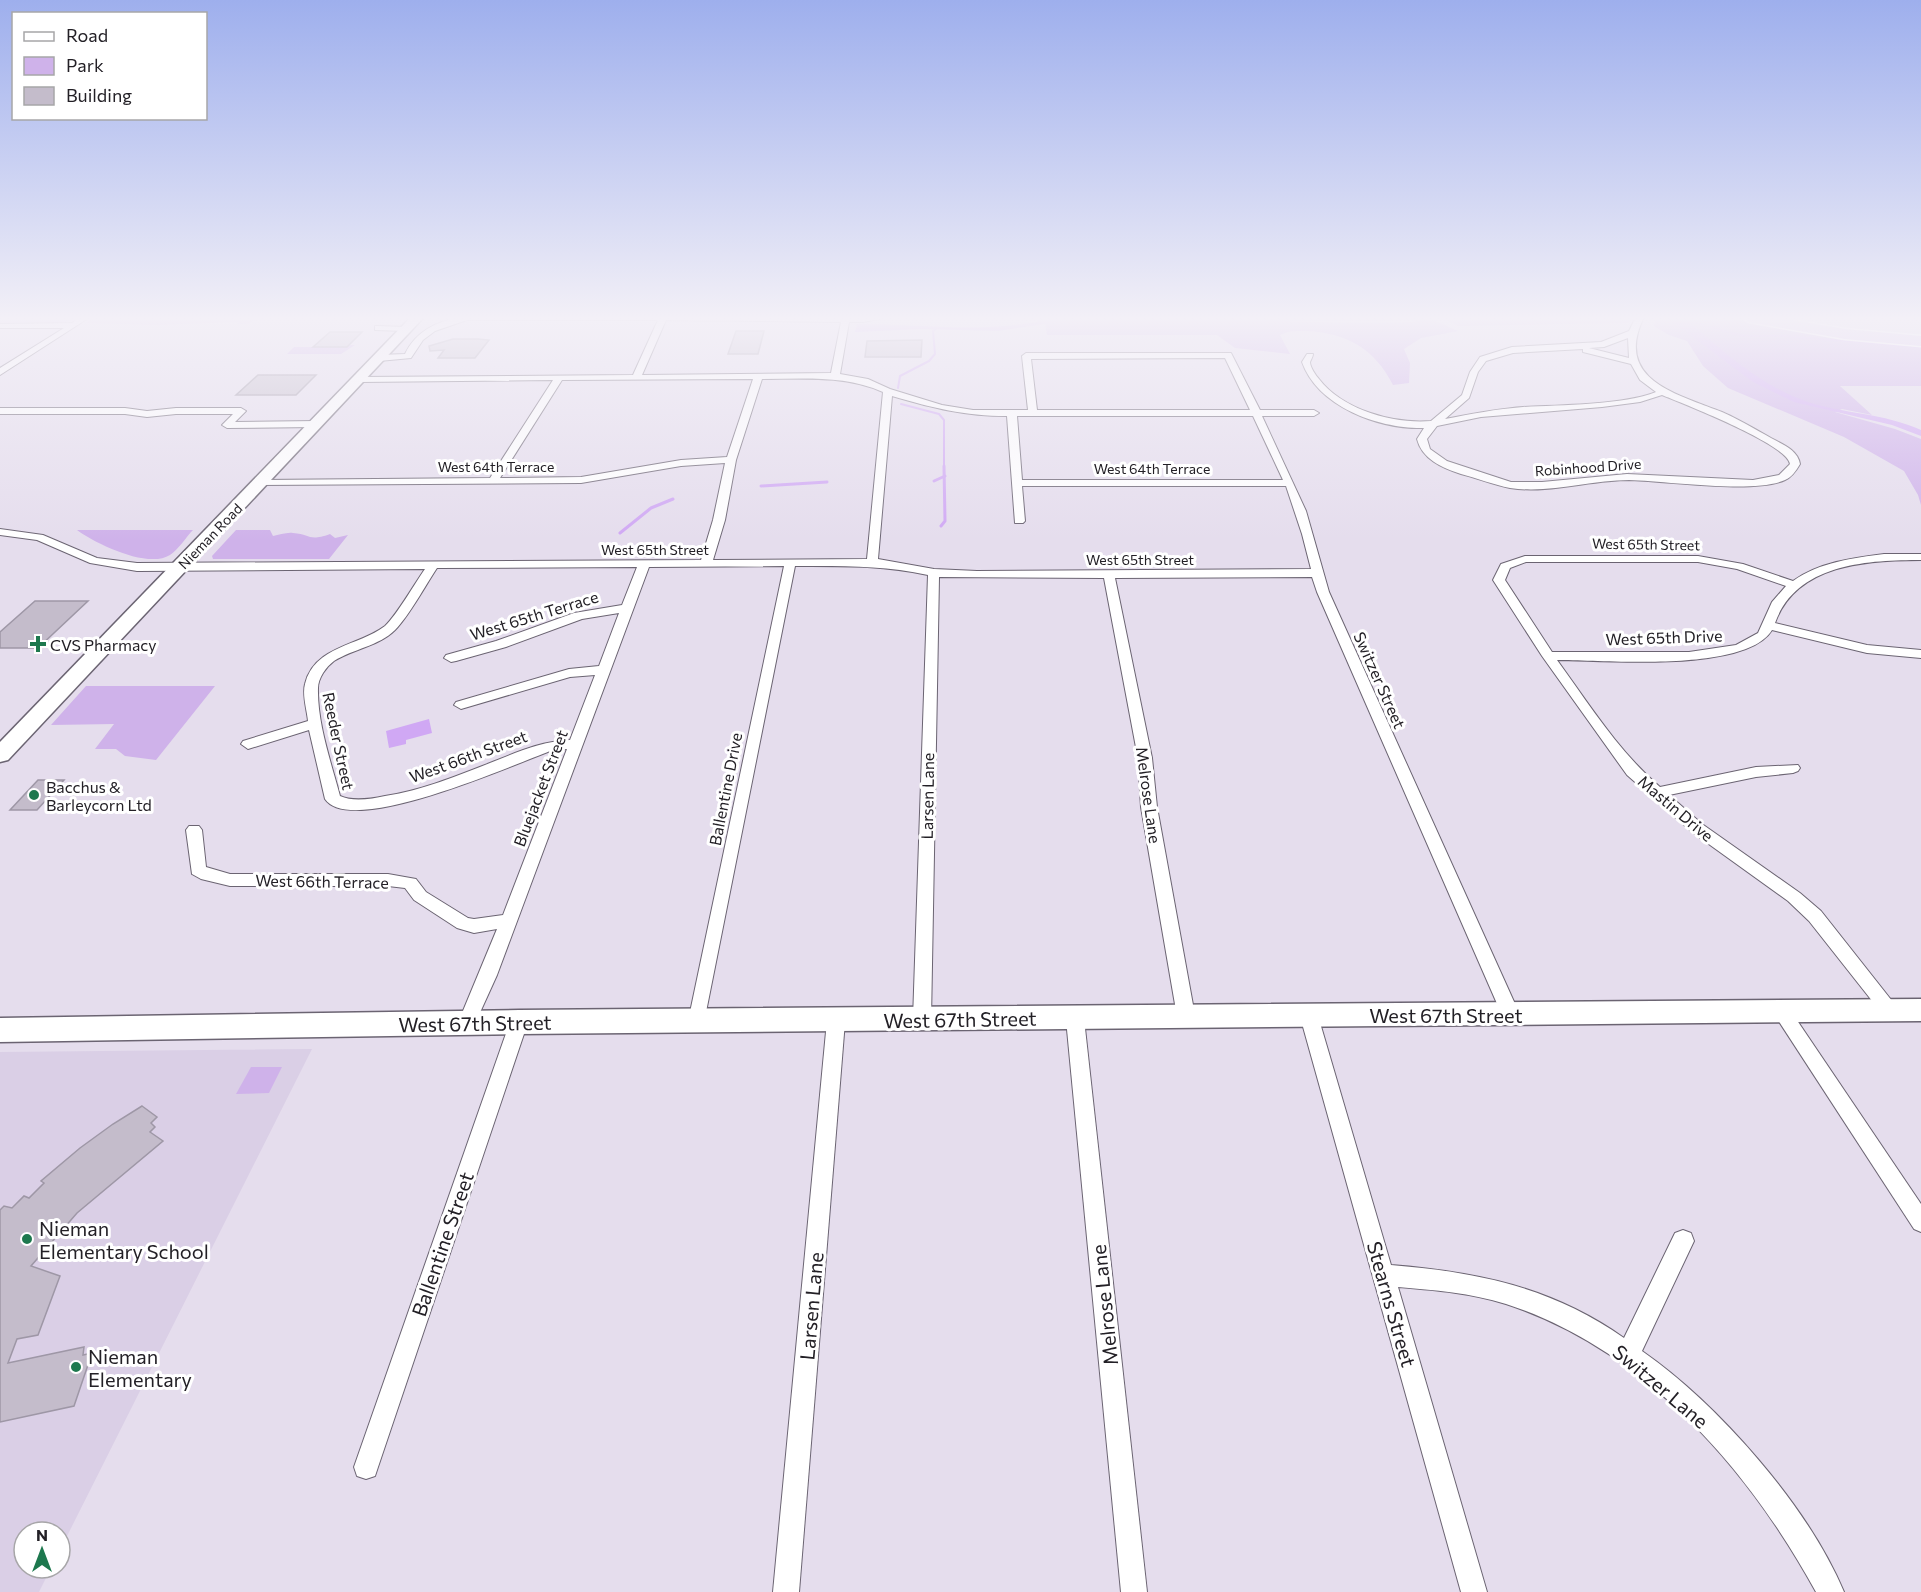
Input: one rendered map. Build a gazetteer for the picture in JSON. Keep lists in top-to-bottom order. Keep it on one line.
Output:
{"streets":{"street":["West 64th Terrace","Robinhood Drive","Nieman Road","West 65th Street","West 65th Terrace","West 65th Drive","Switzer Street","Reeder Street","West 66th Street","Bluejacket Street","Ballentine Drive","Melrose Lane","Larsen Lane","Mastin Drive","West 66th Terrace","West 67th Street","Ballentine Street","Stearns Street","Switzer Lane"]},"crossings":[["West 64th Terrace","Nieman Road"],["West 64th Terrace","Switzer Street"],["Nieman Road","West 65th Street"],["West 65th Street","West 65th Drive"],["West 65th Street","Switzer Street"],["West 65th Street","Reeder Street"],["West 65th Street","Bluejacket Street"],["West 65th Street","Ballentine Drive"],["West 65th Street","Melrose Lane"],["West 65th Street","Larsen Lane"],["West 65th Street","Mastin Drive"],["West 65th Terrace","Bluejacket Street"],["West 65th Drive","Mastin Drive"],["Switzer Street","West 67th Street"],["Reeder Street","West 66th Street"],["West 66th Street","Bluejacket Street"],["Bluejacket Street","West 66th Terrace"],["Bluejacket Street","West 67th Street"],["Ballentine Drive","West 67th Street"],["Melrose Lane","West 67th Street"],["Larsen Lane","West 67th Street"],["Mastin Drive","West 67th Street"],["West 67th Street","Ballentine Street"],["West 67th Street","Stearns Street"],["Stearns Street","Switzer Lane"]],"places":{"health":["CVS Pharmacy"],"other":["Bacchus & Barleycorn Ltd","Nieman Elementary School","Nieman Elementary"]},"legend":["Road","Park","Building"],"north":"top"}
